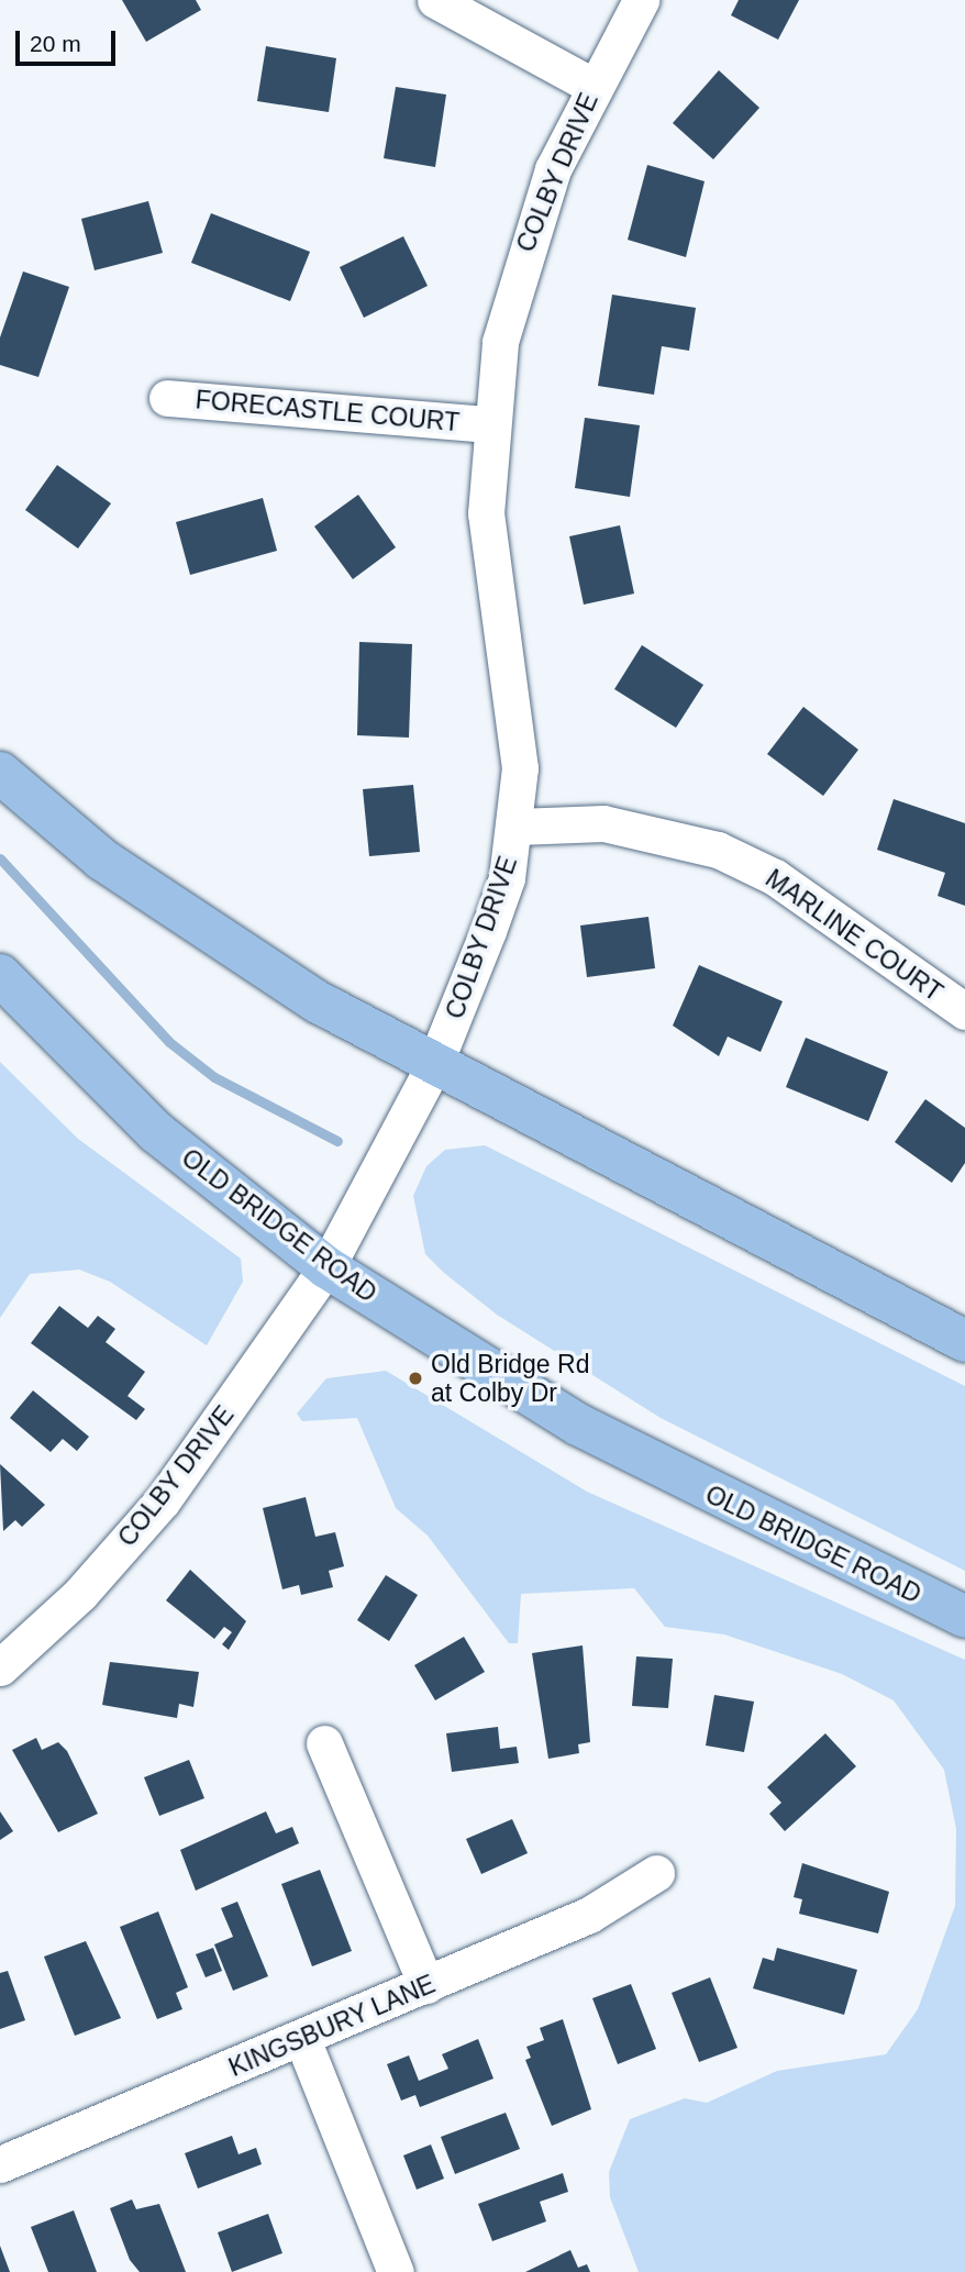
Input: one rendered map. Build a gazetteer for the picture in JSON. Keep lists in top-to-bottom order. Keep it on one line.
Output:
{"streets":{"main road":["OLD BRIDGE ROAD"],"street":["COLBY DRIVE","FORECASTLE COURT","MARLINE COURT","KINGSBURY LANE"]},"crossings":[["COLBY DRIVE","FORECASTLE COURT"],["COLBY DRIVE","MARLINE COURT"],["COLBY DRIVE","OLD BRIDGE ROAD"]],"places":["Old Bridge Rd at Colby Dr"],"scale_bar":"20 m"}
